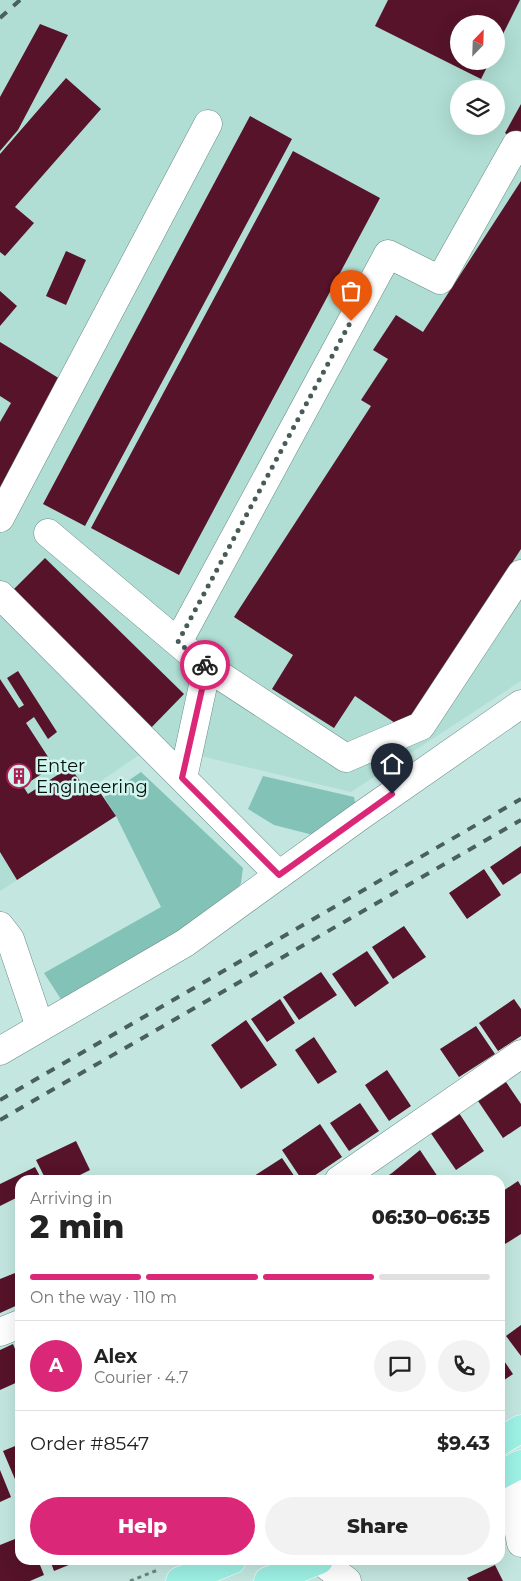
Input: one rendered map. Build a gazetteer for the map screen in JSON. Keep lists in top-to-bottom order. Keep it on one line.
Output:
{"places":{"building":["Enter Engineering"]},"north":"top right","page":{"heading":["2 min","Arriving in","06:30–06:35"],"panel":["Alex","Courier · 4.7","Order #8547","$9.43"],"bar":"On the way · 110 m","round":"A","buttons":["Help","Share"]}}
